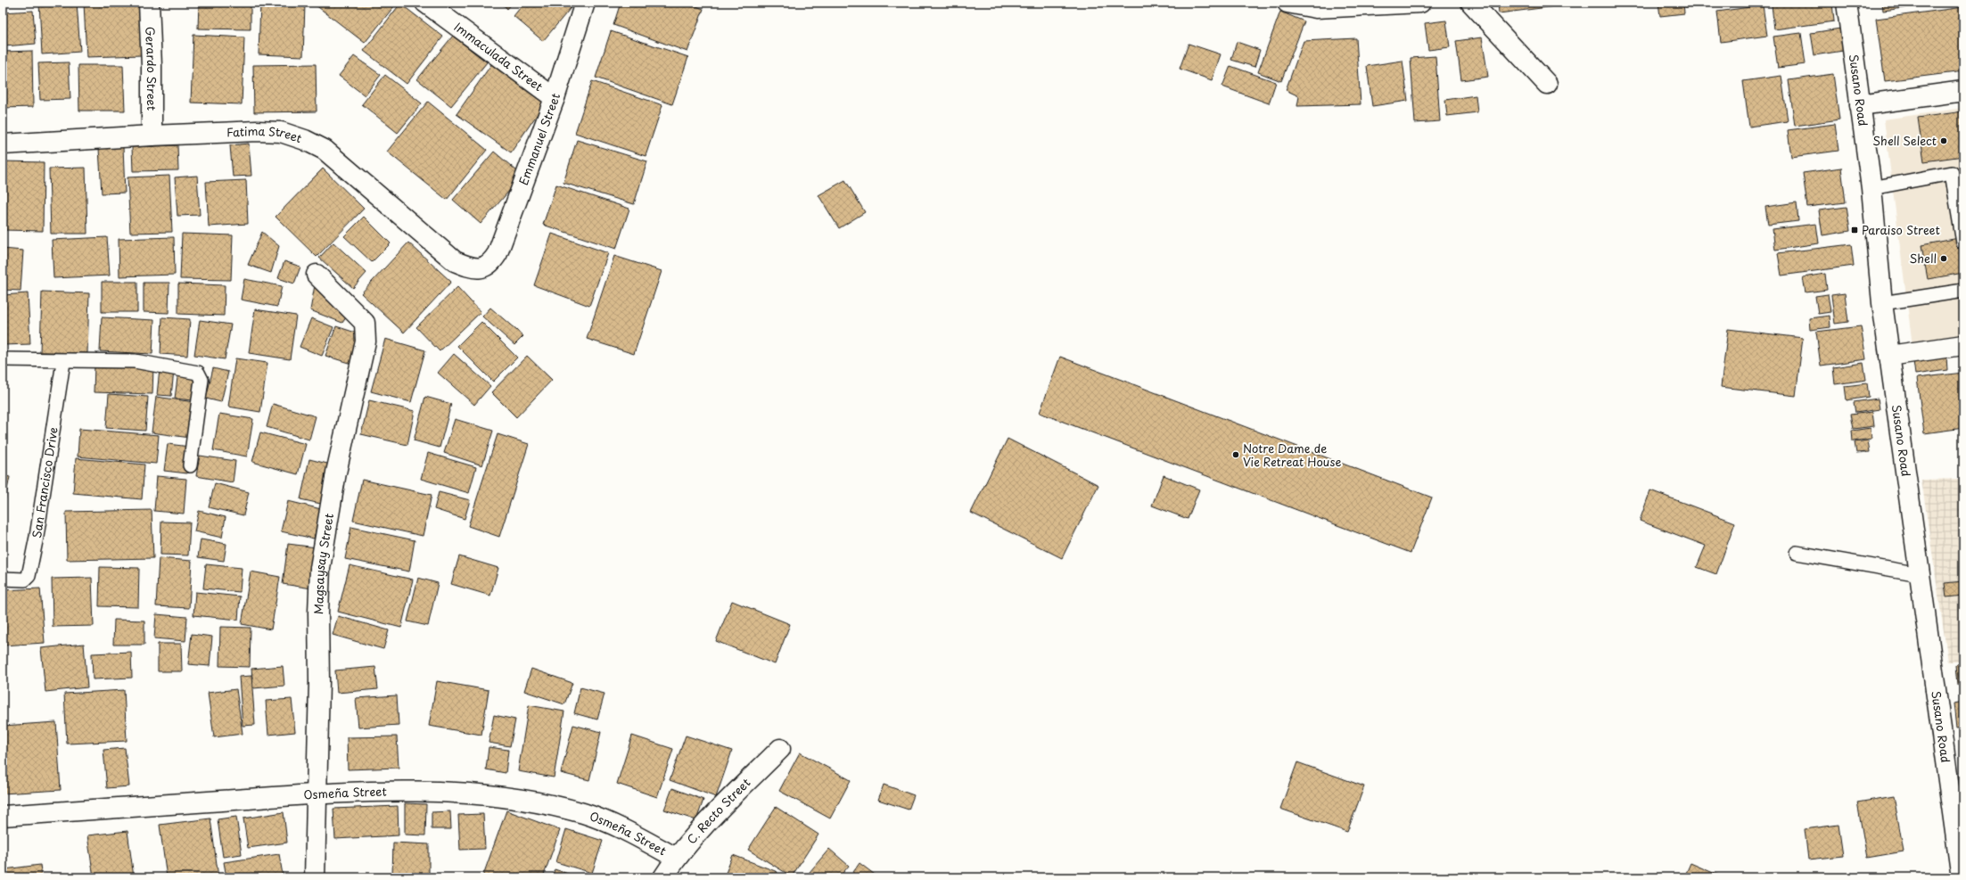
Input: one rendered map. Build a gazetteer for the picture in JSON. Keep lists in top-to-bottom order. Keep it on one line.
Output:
{"streets":{"street":["Immaculada Street","Gerardo Street","Susano Road","Fatima Street","Emmanuel Street","Magsaysay Street","Osmeña Street","C. Recto Street"],"lane":["San Francisco Drive"]},"crossings":[["Immaculada Street","Emmanuel Street"],["Gerardo Street","Fatima Street"],["Fatima Street","Emmanuel Street"],["Magsaysay Street","Osmeña Street"],["Osmeña Street","C. Recto Street"]],"places":{"other":["Shell Select","Shell","Notre Dame de Vie Retreat House"],"transit":["Paraiso Street"]}}
